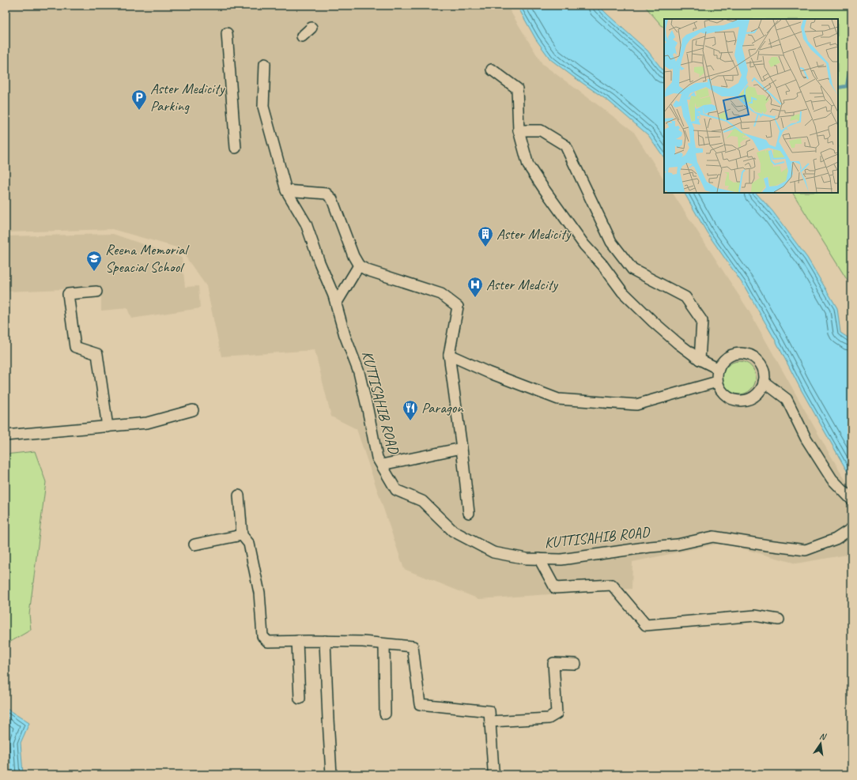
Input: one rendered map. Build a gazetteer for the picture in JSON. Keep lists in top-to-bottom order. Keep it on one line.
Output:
{"streets":{"street":["KUTTISAHIB ROAD"]},"places":{"parking":["Aster Medicity Parking"],"building":["Aster Medicity"],"school or university":["Reena Memorial Speacial School"],"hospital":["Aster Medcity"],"restaurant":["Paragon"]},"north":"top"}
